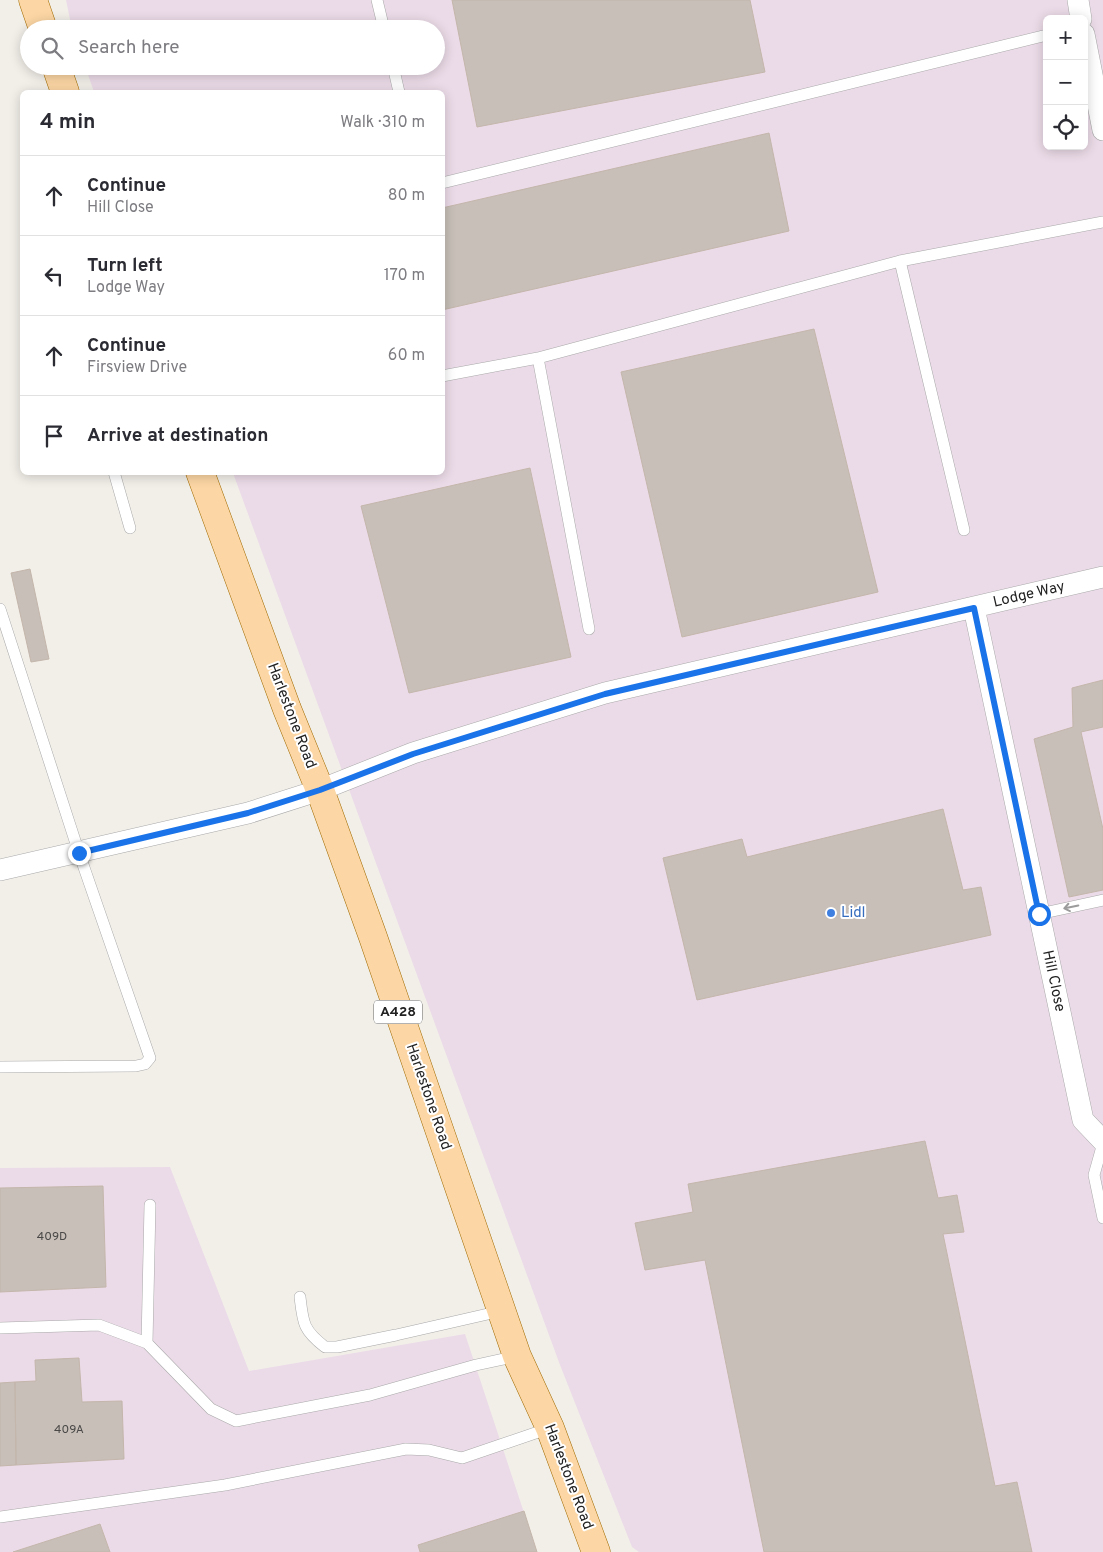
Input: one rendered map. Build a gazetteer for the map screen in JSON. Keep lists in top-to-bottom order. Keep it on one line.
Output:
{"streets":{"main road":["Harlestone Road","A428"],"street":["Lodge Way","Hill Close"]},"crossings":[["Lodge Way","Harlestone Road"],["Lodge Way","Hill Close"]],"places":["Lidl"],"house_numbers":["409D","409A"],"page":{"map_buttons":["+","−"],"search":"Search here","heading":["4 min","Walk · 310 m"],"list":[["Continue","Hill Close","80 m"],["Turn left","Lodge Way","170 m"],["Continue","Firsview Drive","60 m"],"Arrive at destination"]}}
